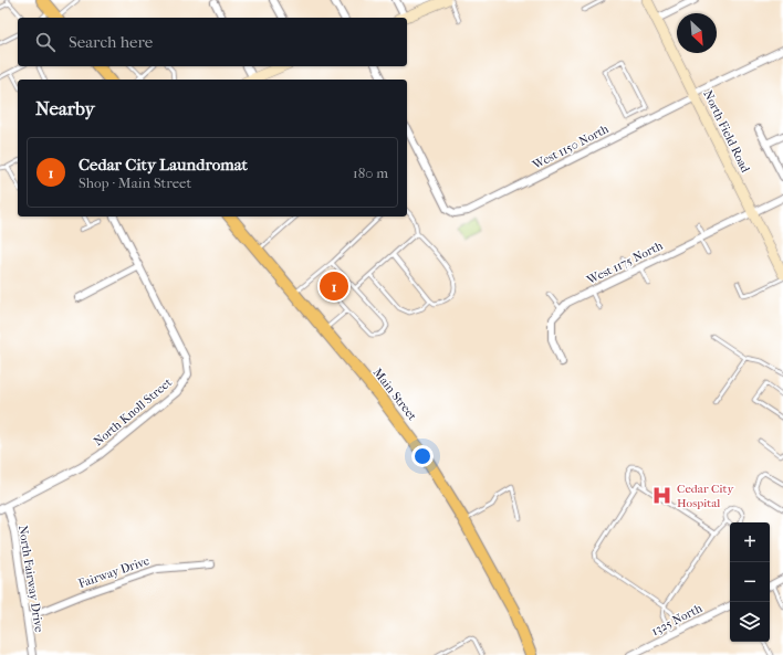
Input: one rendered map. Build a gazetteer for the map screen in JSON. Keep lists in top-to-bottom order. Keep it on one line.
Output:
{"streets":{"main road":["Main Street"],"street":["North Field Road","West 1150 North","West 1175 North","North Knoll Street","Fairway Drive","North Fairway Drive","1325 North"]},"crossings":[["North Field Road","West 1150 North"],["North Field Road","West 1175 North"],["North Knoll Street","North Fairway Drive"],["Fairway Drive","North Fairway Drive"]],"places":{"hospital":["Cedar City Hospital"]},"north":"bottom right","page":{"search":"Search here","heading":"Nearby","list":[{"mark":"1","name":"Cedar City Laundromat","note":"Shop · Main Street","value":"180 m"}],"pins":"1","map_buttons":["+","−"]}}
